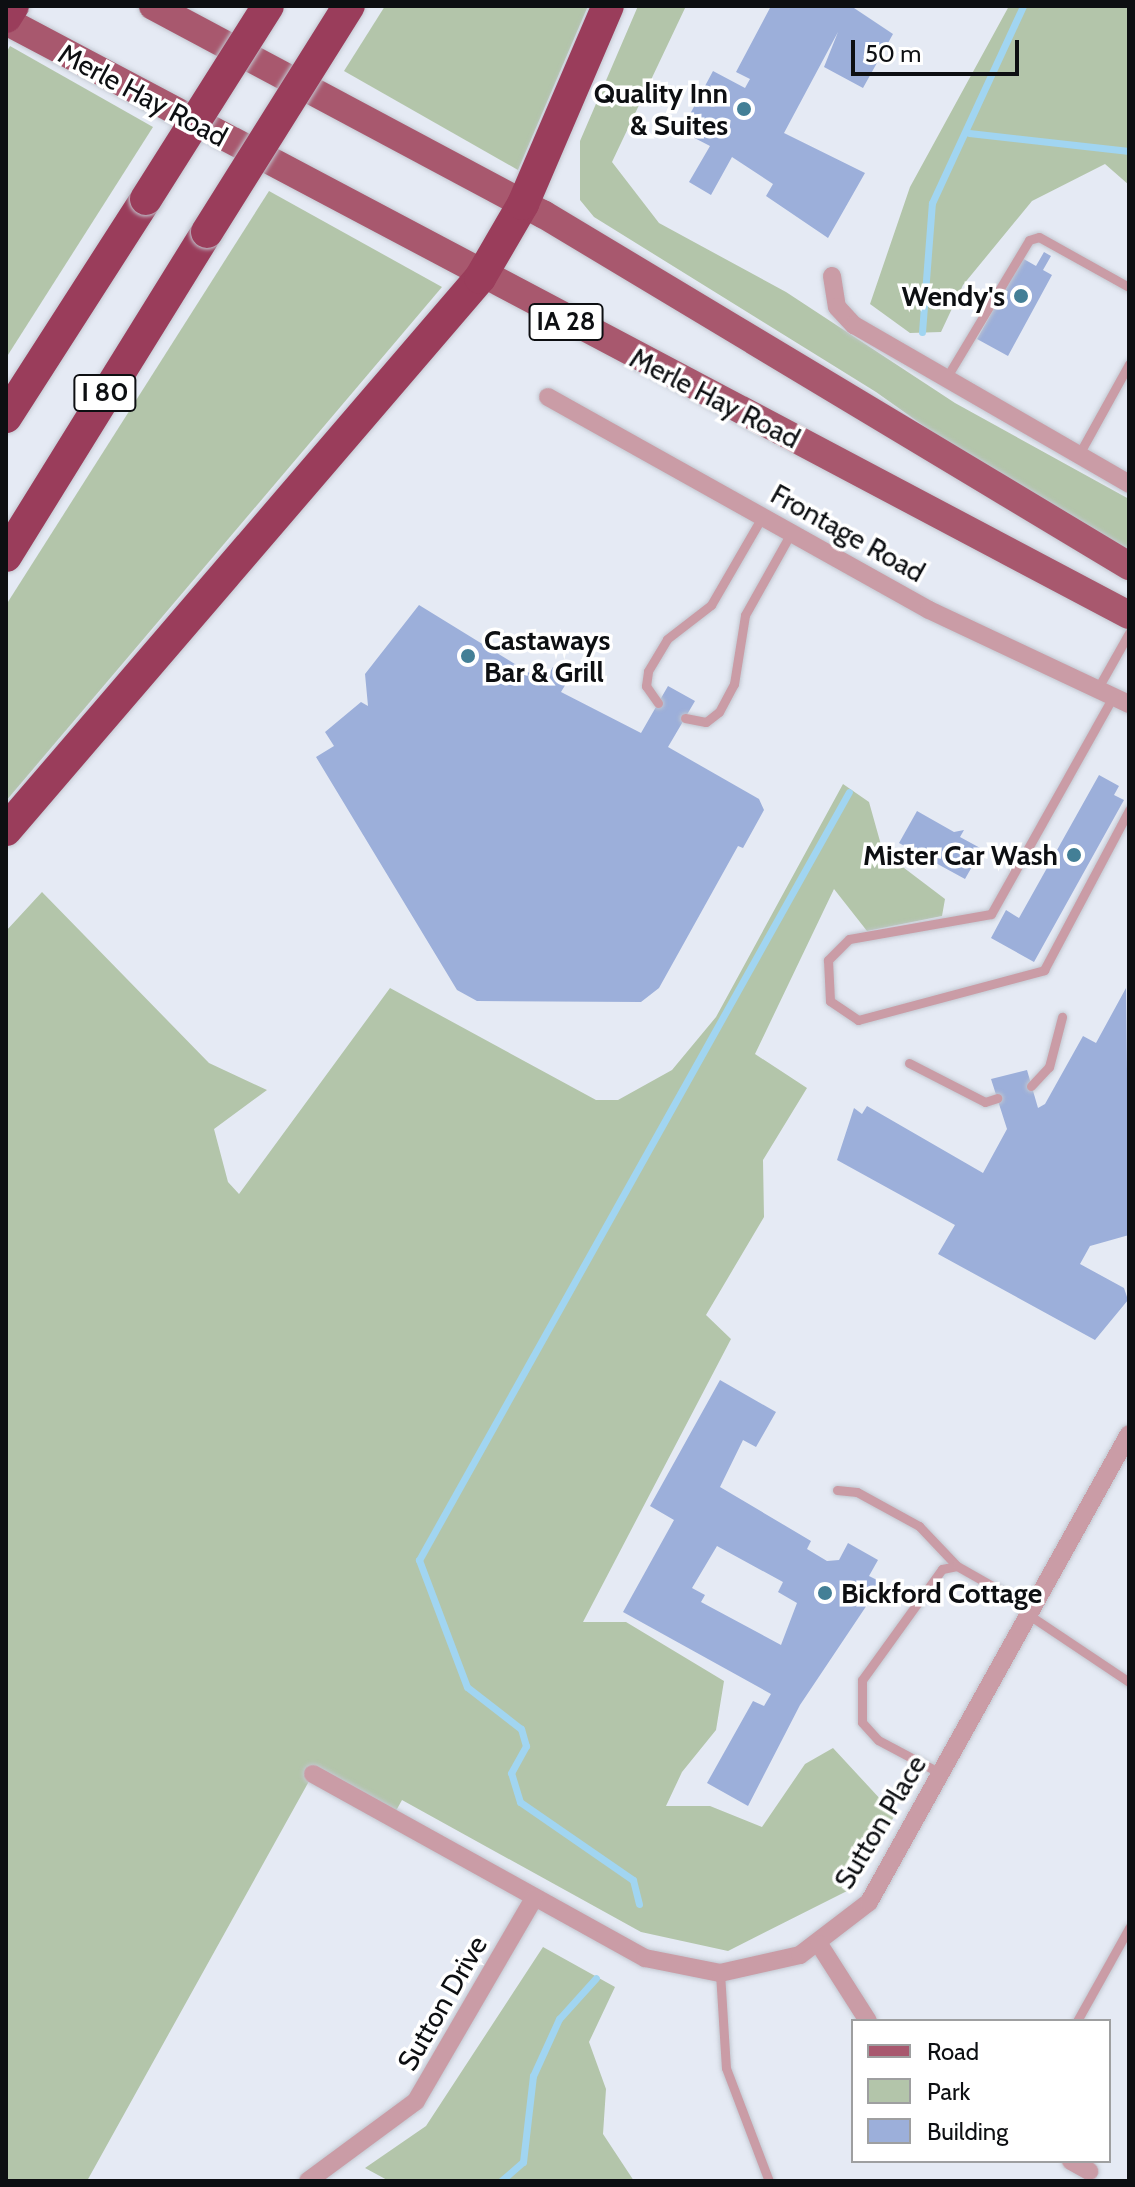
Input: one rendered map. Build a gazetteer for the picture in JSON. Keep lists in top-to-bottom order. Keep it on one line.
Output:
{"streets":{"highway":["I 80"],"main road":["Merle Hay Road","IA 28"],"street":["Frontage Road","Sutton Place","Sutton Drive"]},"crossings":[["Sutton Place","Sutton Drive"]],"places":["Quality Inn & Suites","Wendy's","Castaways Bar & Grill","Mister Car Wash","Bickford Cottage"],"legend":["Road","Park","Building"],"scale_bar":"50 m"}
